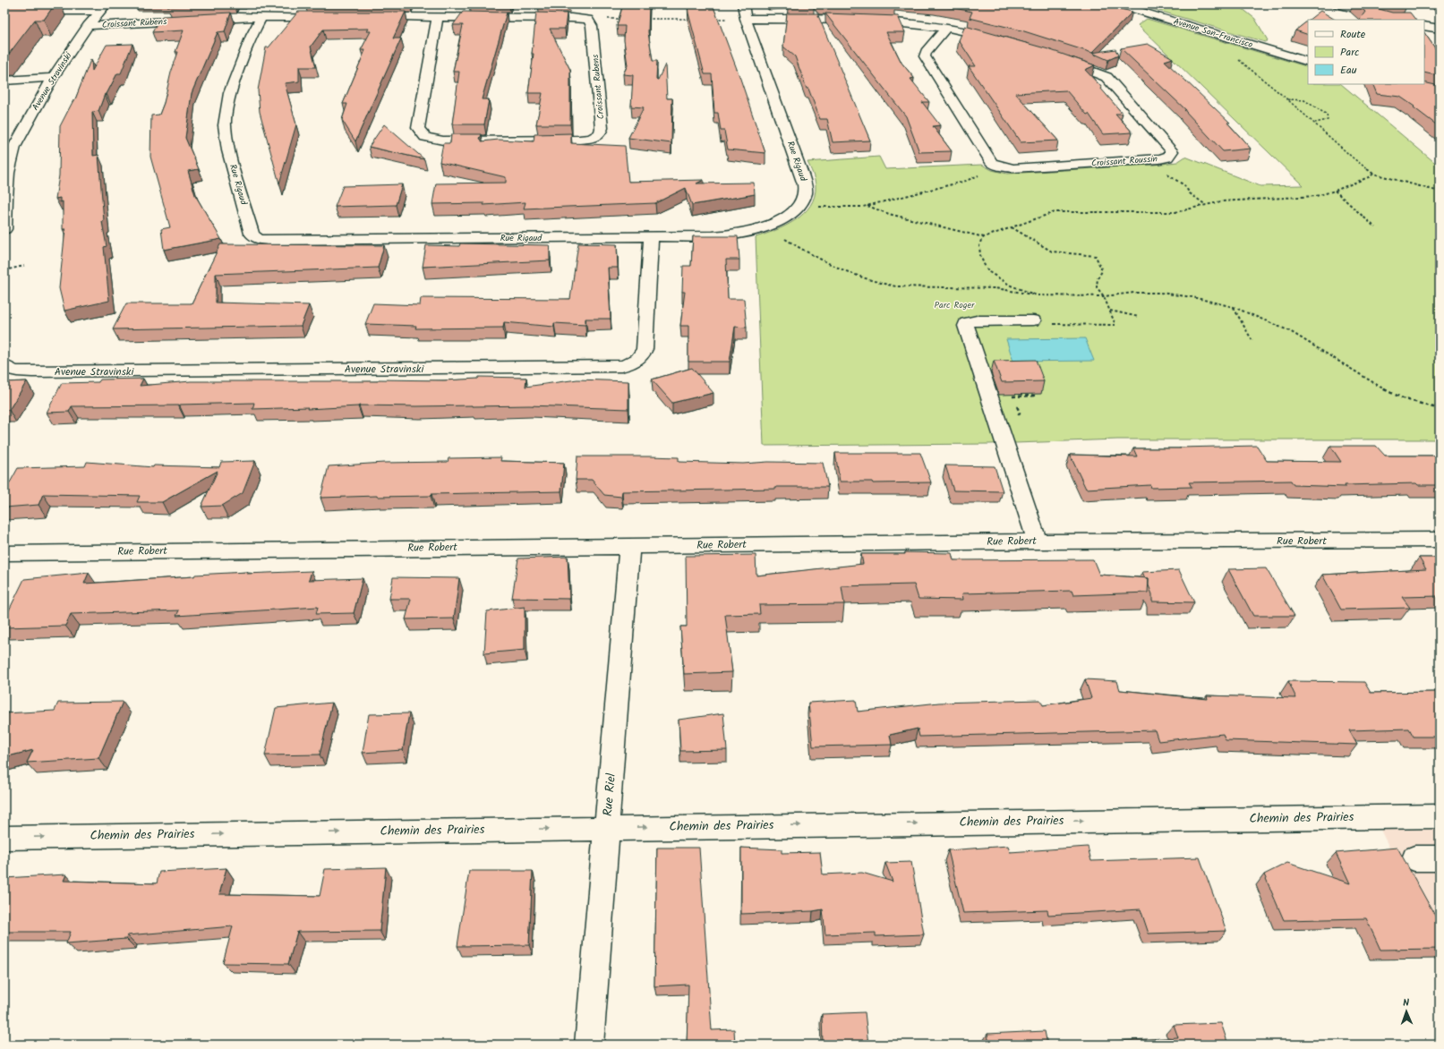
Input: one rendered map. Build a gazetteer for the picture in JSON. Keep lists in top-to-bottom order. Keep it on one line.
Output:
{"streets":{"street":["Croissant Rubens","Avenue San-Francisco","Avenue Stravinski","Rue Rigaud","Croissant Roussin","Rue Robert","Rue Riel","Chemin des Prairies"]},"crossings":[["Croissant Rubens","Avenue Stravinski"],["Croissant Rubens","Rue Rigaud"],["Avenue Stravinski","Rue Rigaud"],["Rue Robert","Rue Riel"],["Rue Riel","Chemin des Prairies"]],"one_way":["Chemin des Prairies"],"parks":["Parc Roger"],"legend":["Route","Parc","Eau"],"north":"top"}
